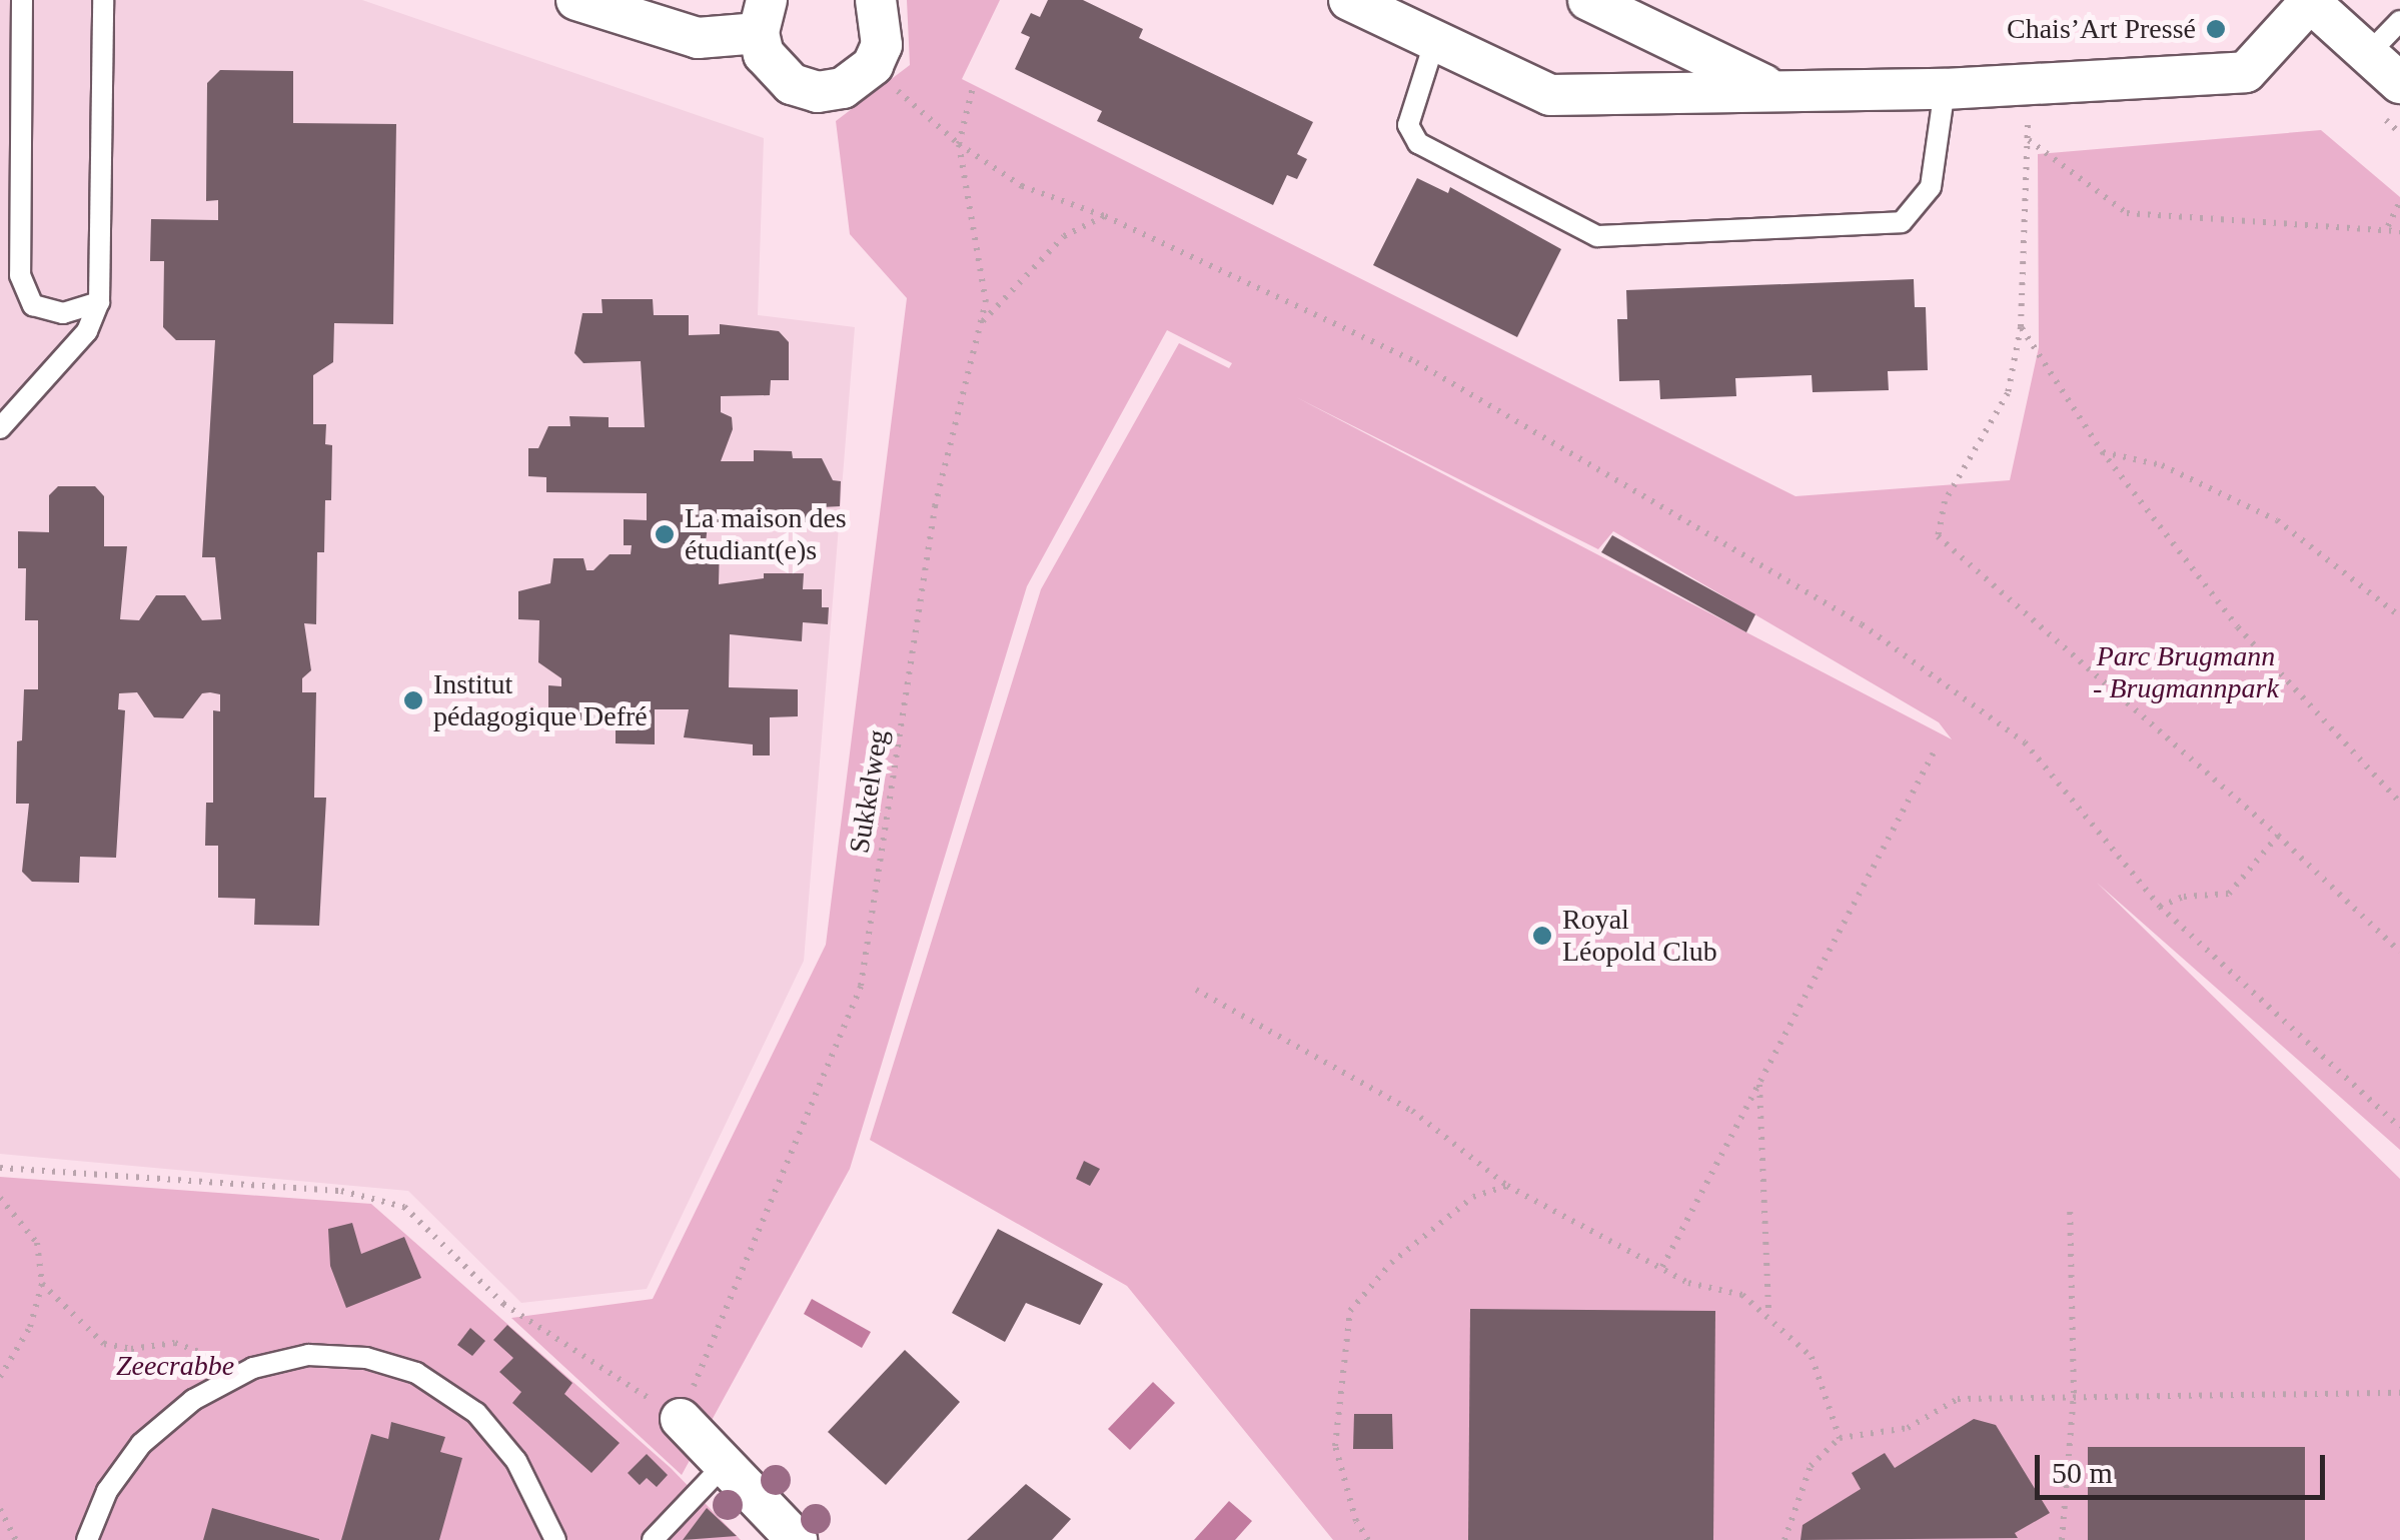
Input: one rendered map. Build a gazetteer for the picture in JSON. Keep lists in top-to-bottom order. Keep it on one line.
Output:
{"streets":{"path":["Sukkelweg"]},"parks":["Parc Brugmann - Brugmannpark","Zeecrabbe"],"places":["Chais’Art Pressé","La maison des étudiant(e)s","Institut pédagogique Defré","Royal Léopold Club"],"scale_bar":"50 m"}
